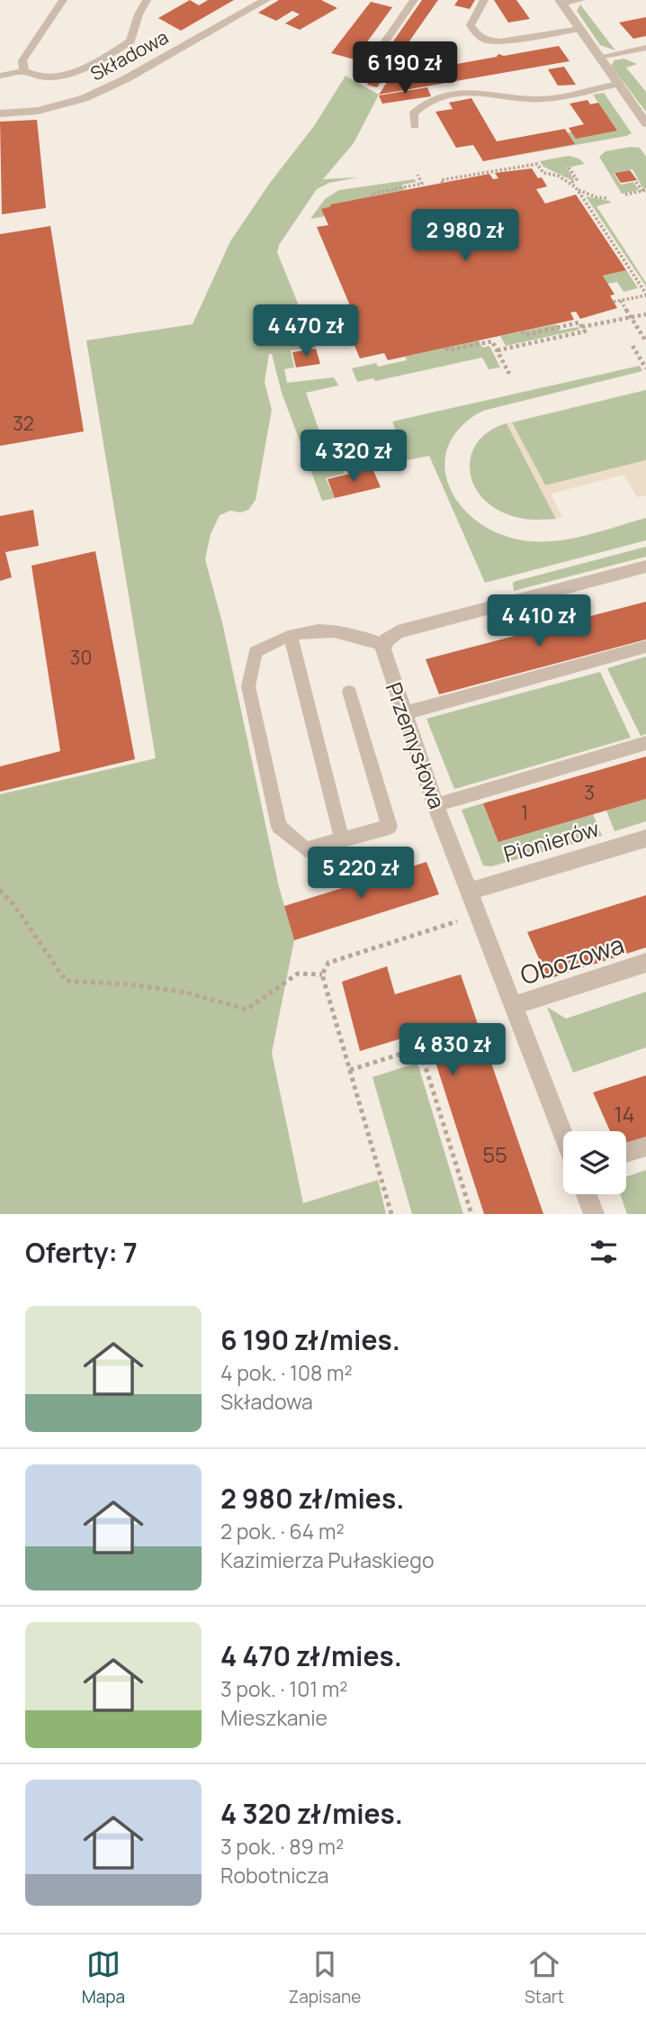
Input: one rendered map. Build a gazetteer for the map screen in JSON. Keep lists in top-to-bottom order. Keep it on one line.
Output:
{"streets":{"street":["Składowa","Przemysłowa","Pionierów","Obozowa"]},"crossings":[["Przemysłowa","Pionierów"],["Przemysłowa","Obozowa"]],"house_numbers":["32","30","3","1","14","55"],"page":{"price":["6 190 zł","2 980 zł","4 470 zł","4 320 zł","4 410 zł","5 220 zł","4 830 zł"],"heading":"Oferty: 7","list":[{"name":"6 190 zł/mies.","note":"4 pok. · 108 m² · Składowa"},{"name":"2 980 zł/mies.","note":"2 pok. · 64 m² · Kazimierza Pułaskiego"},{"name":"4 470 zł/mies.","note":"3 pok. · 101 m² · Mieszkanie"},{"name":"4 320 zł/mies.","note":"3 pok. · 89 m² · Robotnicza"}],"tabs":["Mapa","Zapisane","Start"]}}
